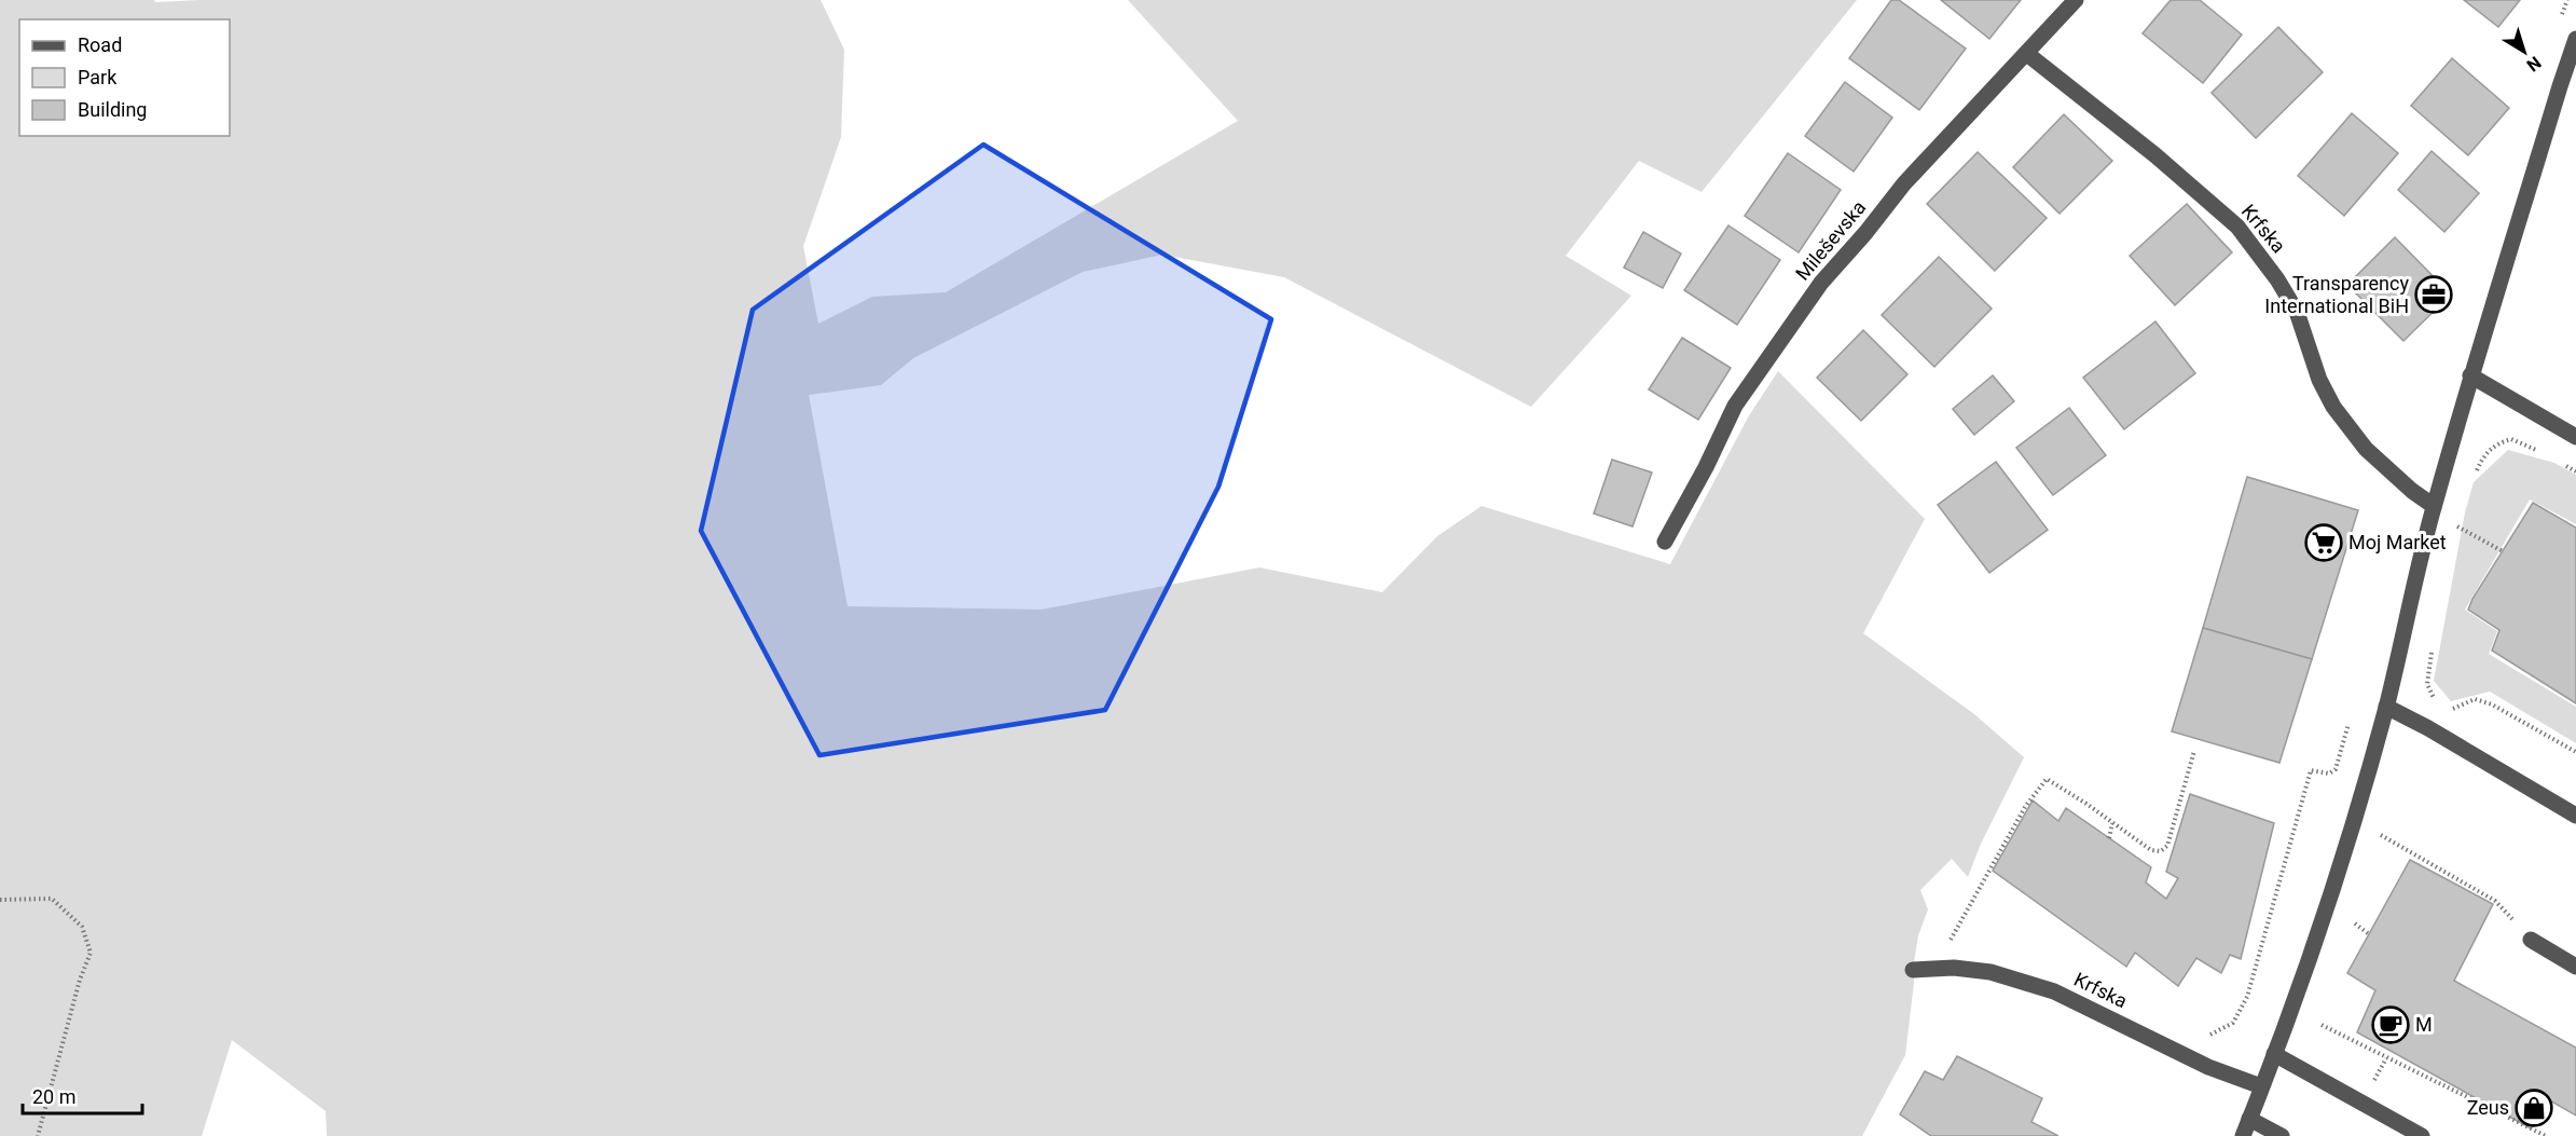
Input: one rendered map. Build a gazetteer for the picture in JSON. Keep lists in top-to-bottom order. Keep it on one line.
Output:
{"streets":{"street":["Krfska","Mileševska"]},"crossings":[["Krfska","Mileševska"]],"places":{"office":["Transparency International BiH"],"supermarket":["Moj Market"],"cafe":["M"],"shop":["Zeus"]},"legend":["Road","Park","Building"],"scale_bar":"20 m","north":"bottom right"}
